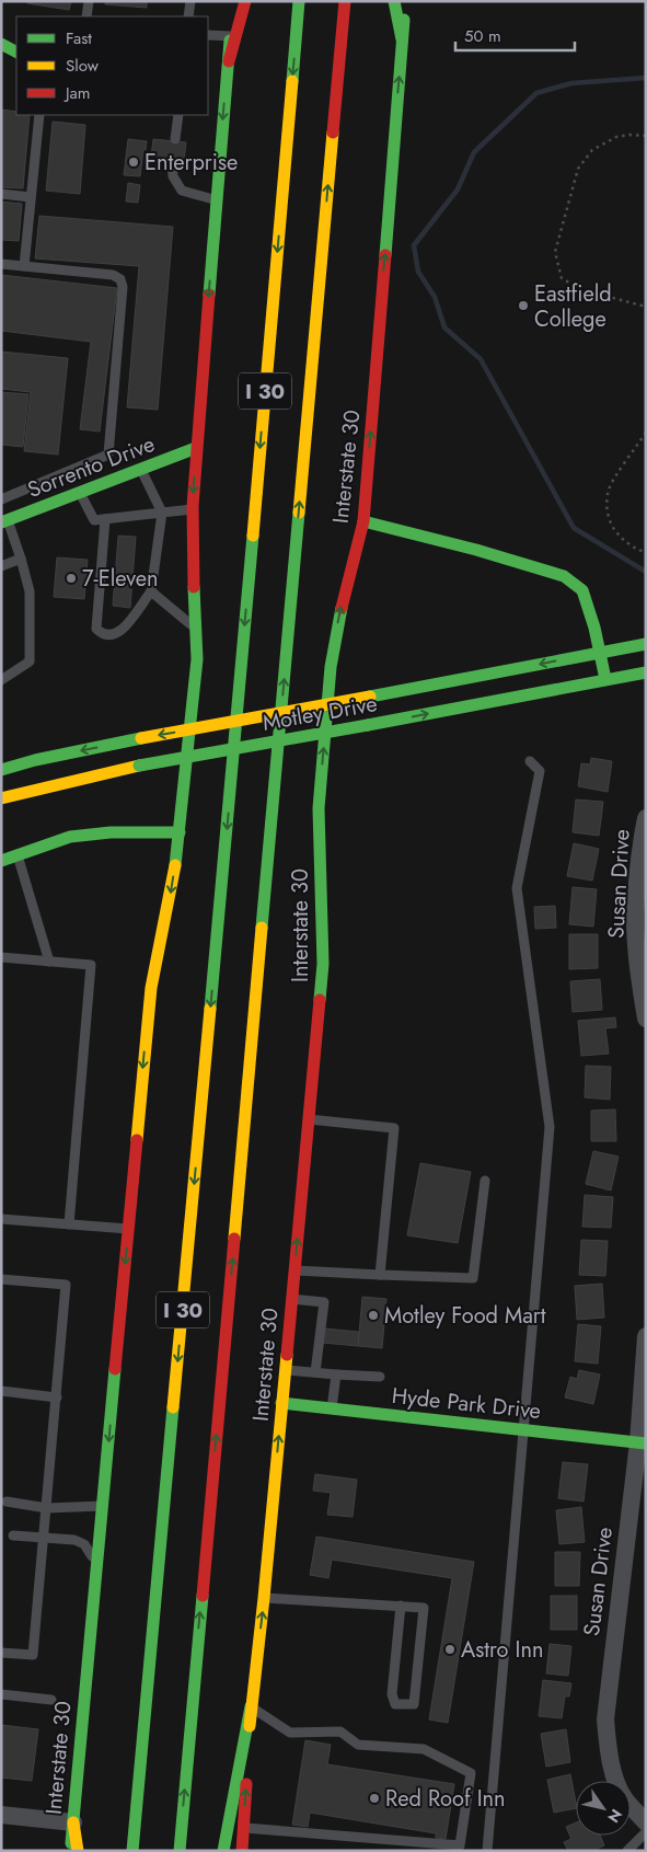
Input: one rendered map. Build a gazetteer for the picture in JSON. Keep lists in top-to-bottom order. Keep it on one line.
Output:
{"streets":{"main road":["I 30","Sorrento Drive","Interstate 30","Motley Drive","Hyde Park Drive"],"street":["Susan Drive"]},"crossings":[["Sorrento Drive","Interstate 30"],["Interstate 30","Hyde Park Drive"],["Susan Drive","Hyde Park Drive"]],"places":["Enterprise","Eastfield College","7-Eleven","Motley Food Mart","Astro Inn","Red Roof Inn"],"legend":["Fast","Slow","Jam"],"scale_bar":"50 m","north":"bottom right"}
